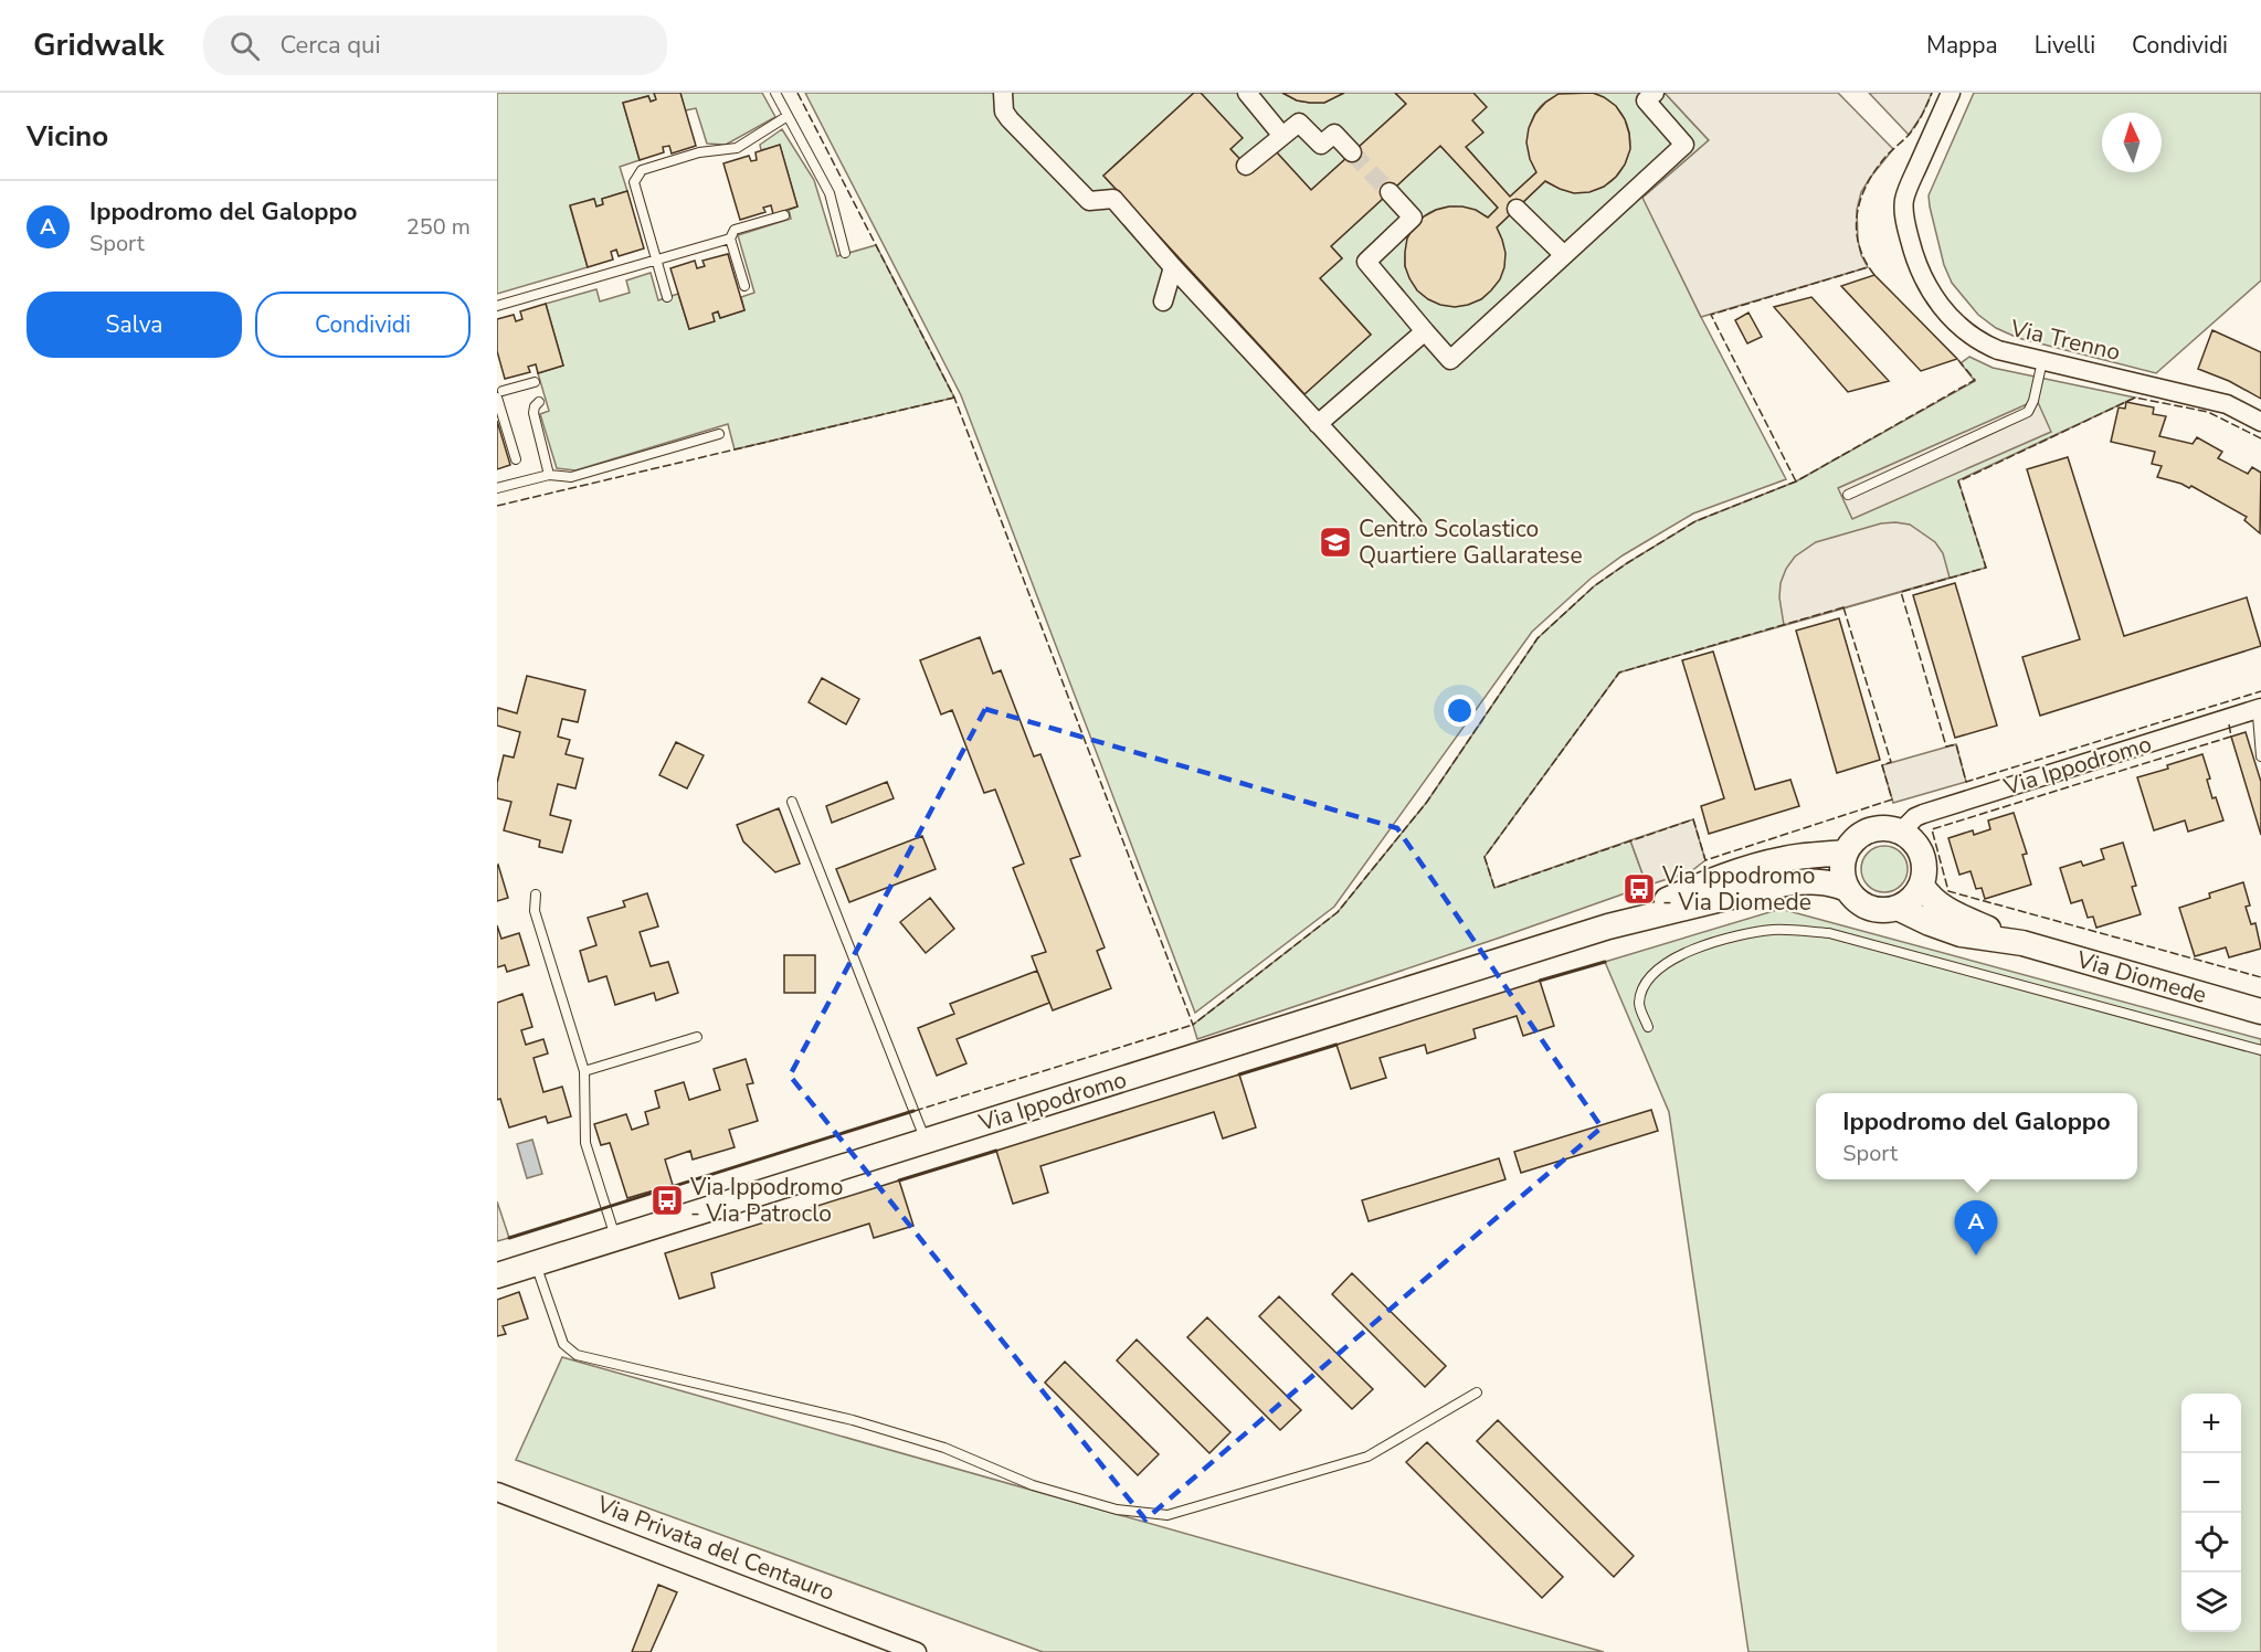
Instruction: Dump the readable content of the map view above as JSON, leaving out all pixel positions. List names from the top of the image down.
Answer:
{
  "streets": {
    "street": [
      "Via Trenno",
      "Via Ippodromo",
      "Via Diomede",
      "Via Privata del Centauro"
    ]
  },
  "crossings": [
    ["Via Ippodromo", "Via Diomede"]
  ],
  "places": {
    "school or university": ["Centro Scolastico Quartiere Gallaratese"],
    "bus stop": ["Via Ippodromo - Via Diomede", "Via Ippodromo - Via Patroclo"]
  },
  "north": "top",
  "page": {
    "header": "Gridwalk",
    "search": "Cerca qui",
    "nav": ["Mappa", "Livelli", "Condividi"],
    "heading": "Vicino",
    "list": [
      {
        "mark": "A",
        "name": "Ippodromo del Galoppo",
        "note": "Sport",
        "value": "250 m"
      }
    ],
    "buttons": ["Salva", "Condividi"],
    "popup": ["Ippodromo del Galoppo", "Sport"],
    "pins": "A",
    "map_buttons": ["+", "−"]
  }
}
